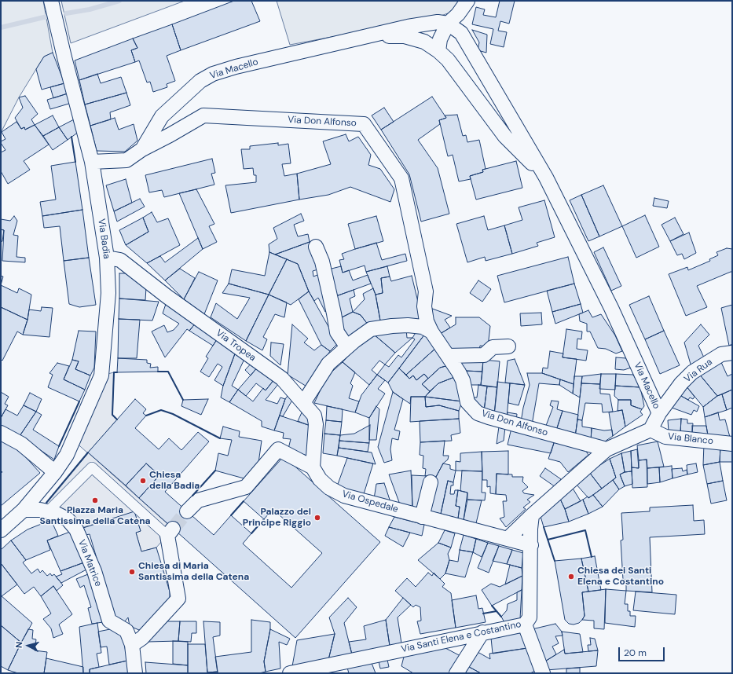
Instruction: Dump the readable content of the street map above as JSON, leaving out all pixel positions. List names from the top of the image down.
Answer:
{
  "streets": {
    "street": [
      "Via Macello",
      "Via Don Alfonso",
      "Via Badia",
      "Via Tropea",
      "Via Rua",
      "Via Blanco",
      "Via Ospedale",
      "Via Matrice",
      "Via Santi Elena e Costantino"
    ]
  },
  "crossings": [
    ["Via Macello", "Via Don Alfonso"],
    ["Via Macello", "Via Badia"],
    ["Via Macello", "Via Rua"],
    ["Via Macello", "Via Blanco"],
    ["Via Badia", "Via Tropea"],
    ["Via Tropea", "Via Ospedale"],
    ["Via Ospedale", "Via Santi Elena e Costantino"]
  ],
  "places": [
    "Chiesa della Badia",
    "Piazza Maria Santissima della Catena",
    "Palazzo del Principe Riggio",
    "Chiesa di Maria Santissima della Catena",
    "Chiesa dei Santi Elena e Costantino"
  ],
  "scale_bar": "20 m",
  "north": "left"
}
